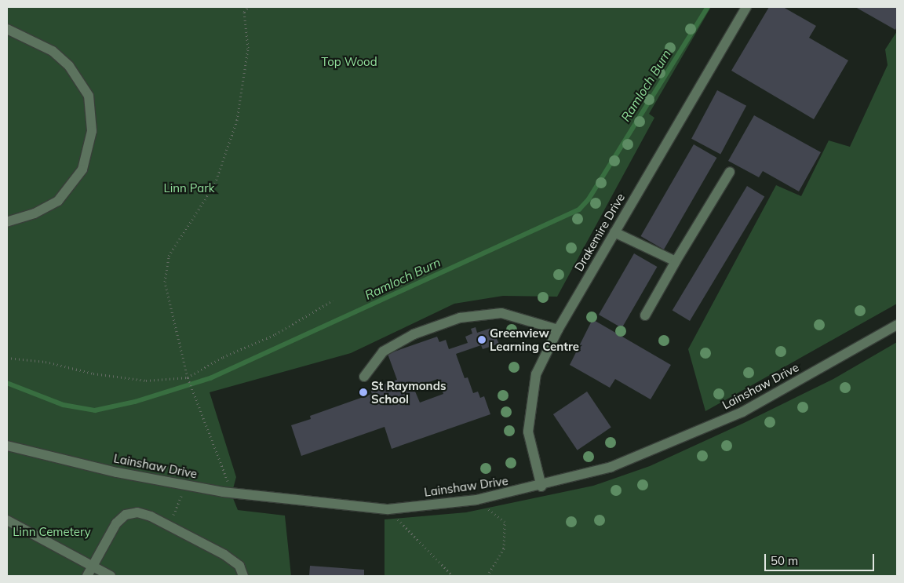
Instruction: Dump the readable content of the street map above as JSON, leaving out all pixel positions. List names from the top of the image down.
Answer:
{
  "streets": {
    "street": ["Drakemire Drive", "Lainshaw Drive"]
  },
  "crossings": [
    ["Drakemire Drive", "Lainshaw Drive"]
  ],
  "water": ["Ramloch Burn"],
  "parks": ["Top Wood", "Linn Park", "Linn Cemetery"],
  "places": ["Greenview Learning Centre", "St Raymonds School"],
  "scale_bar": "50 m"
}
